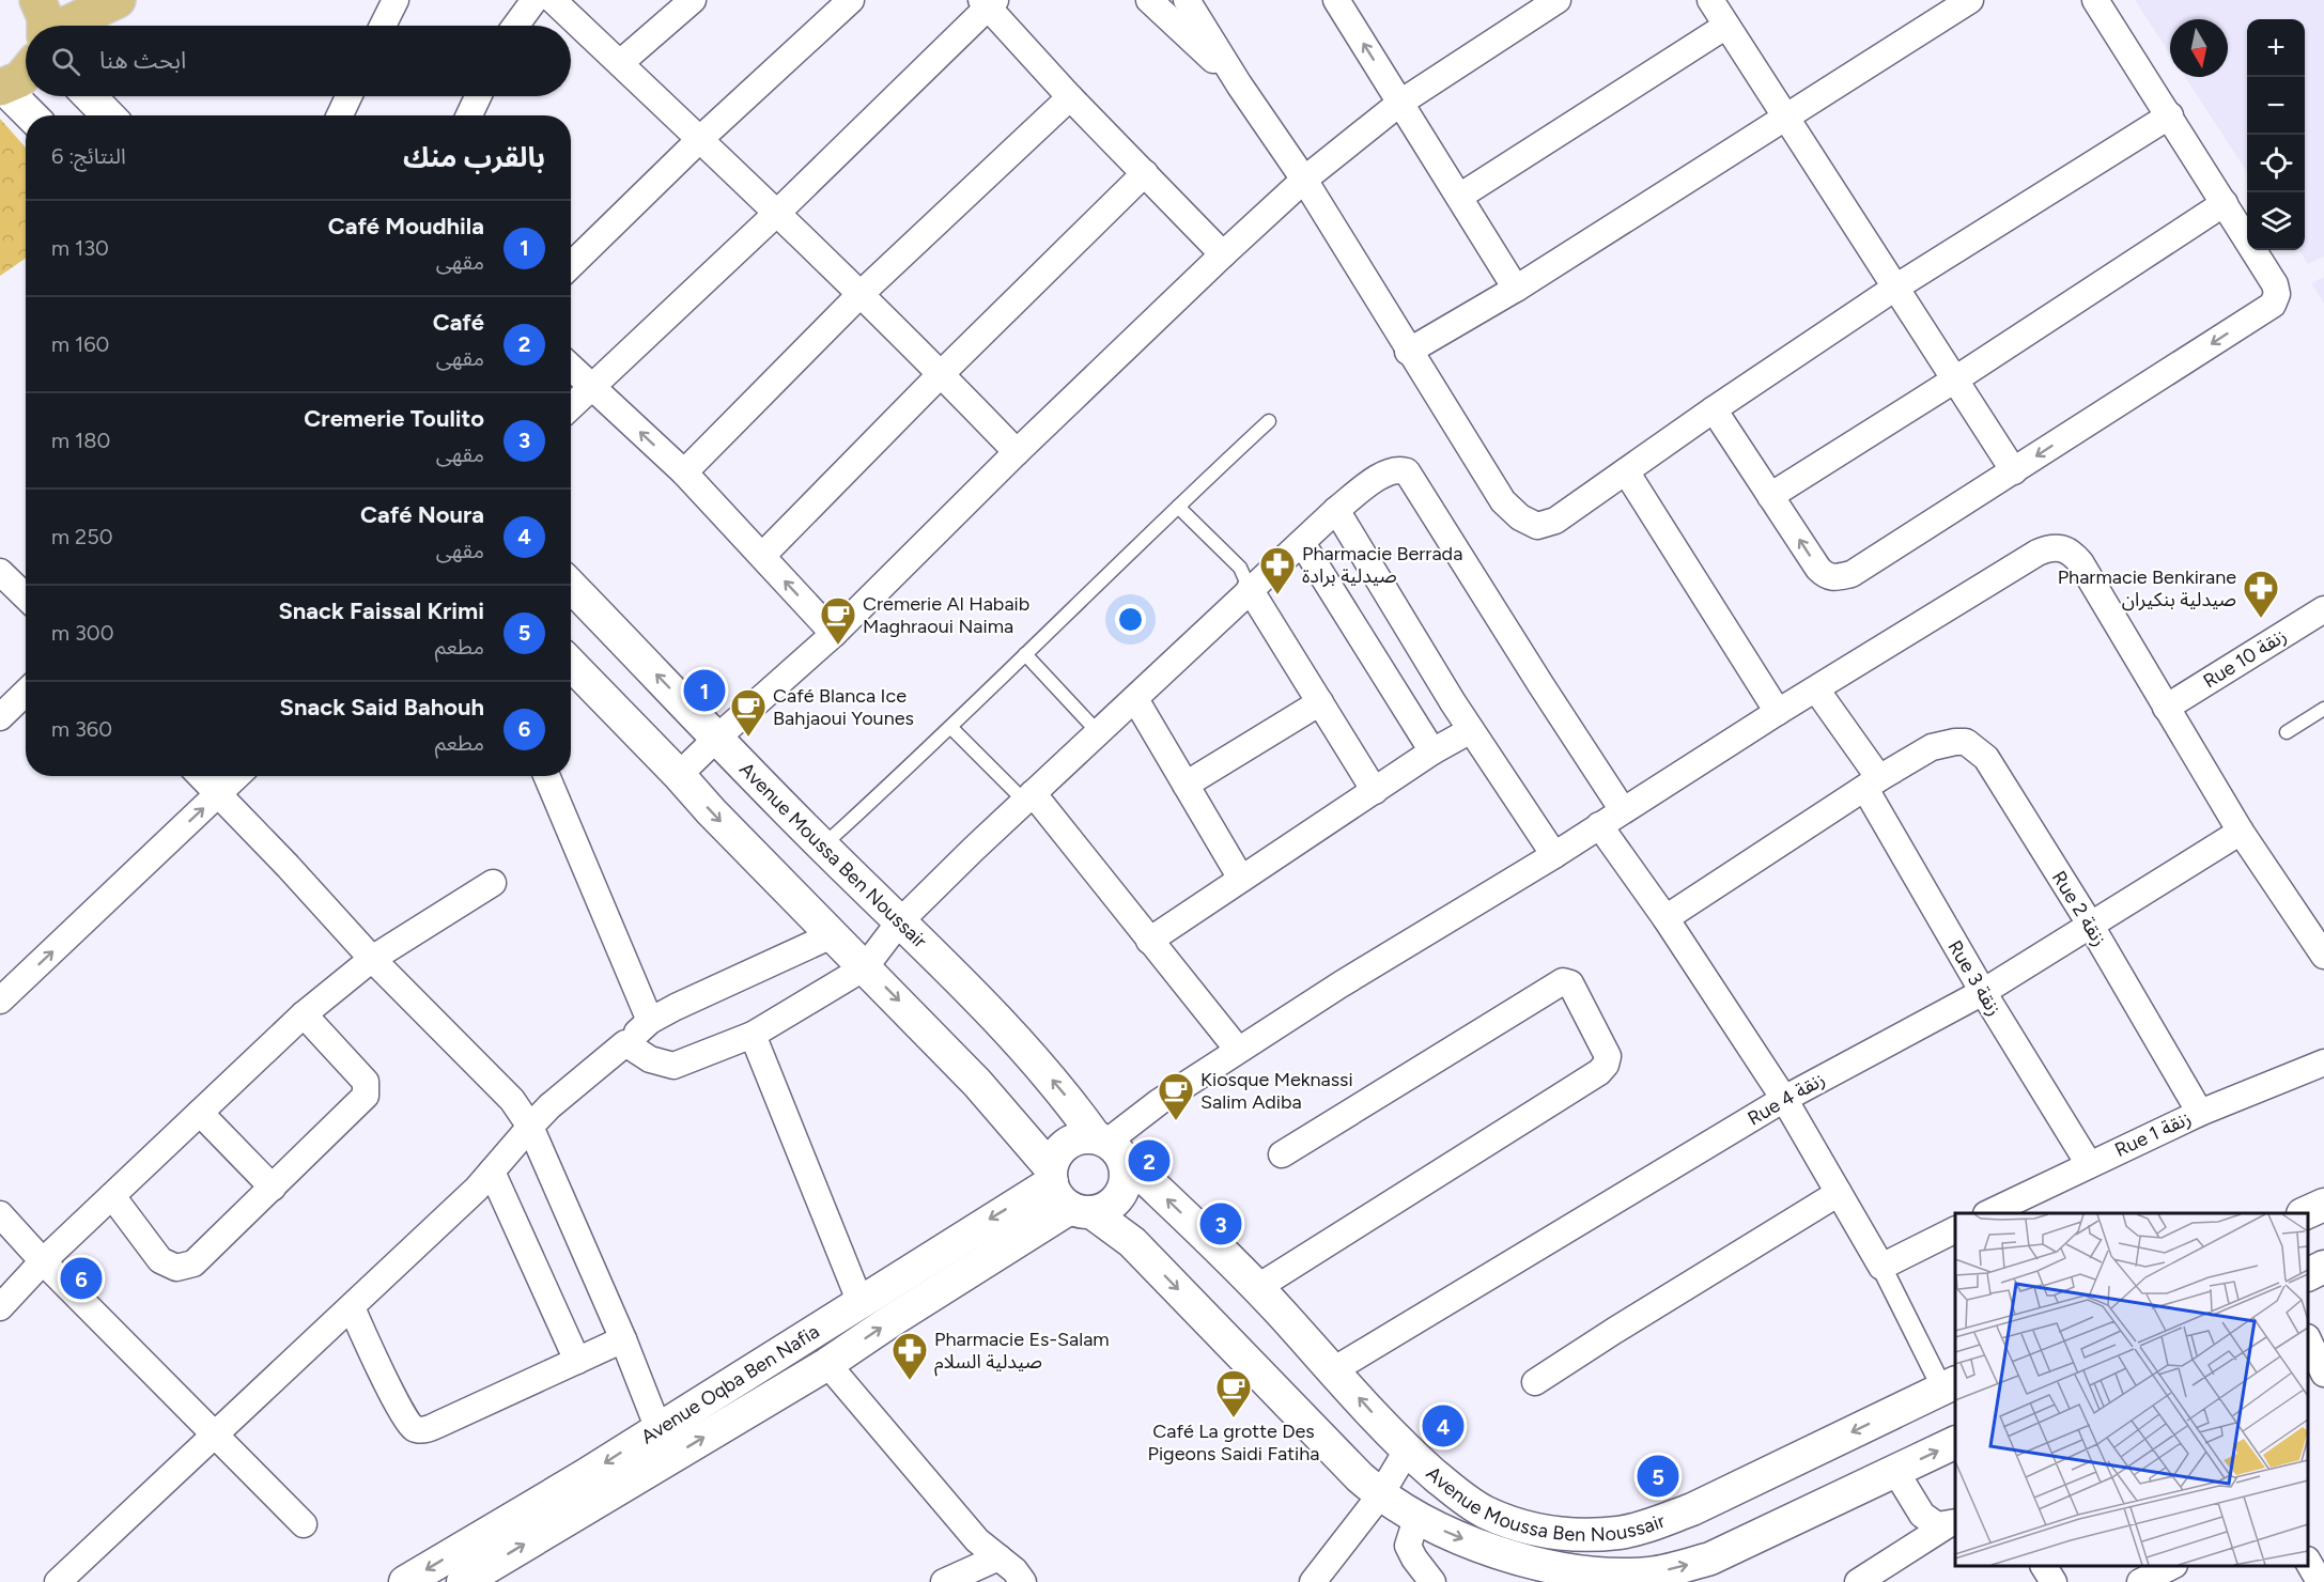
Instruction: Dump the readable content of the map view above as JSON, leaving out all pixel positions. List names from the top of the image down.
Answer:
{
  "streets": {
    "street": [
      "Rue 10 زنقة",
      "Avenue Moussa Ben Noussair",
      "Rue 2 زنقة",
      "Rue 3 زنقة",
      "Rue 4 زنقة",
      "Rue 1 زنقة",
      "Avenue Oqba Ben Nafia"
    ]
  },
  "crossings": [
    ["Avenue Moussa Ben Noussair", "Rue 4 زنقة"],
    ["Avenue Moussa Ben Noussair", "Avenue Oqba Ben Nafia"],
    ["Rue 2 زنقة", "Rue 3 زنقة"],
    ["Rue 2 زنقة", "Rue 4 زنقة"],
    ["Rue 2 زنقة", "Rue 1 زنقة"],
    ["Rue 3 زنقة", "Rue 4 زنقة"],
    ["Rue 3 زنقة", "Rue 1 زنقة"]
  ],
  "places": {
    "pharmacy": ["Pharmacie Berrada صيدلية برادة", "Pharmacie Benkirane صيدلية بنكيران", "Pharmacie Es-Salam صيدلية السلام"],
    "cafe": [
      "Cremerie Al Habaib Maghraoui Naima",
      "Café Blanca Ice Bahjaoui Younes",
      "Kiosque Meknassi Salim Adiba",
      "Café La grotte Des Pigeons Saidi Fatiha"
    ]
  },
  "north": "bottom",
  "page": {
    "map_buttons": ["+", "−"],
    "search": "ابحث هنا",
    "heading": ["بالقرب منك", "النتائج: 6"],
    "list": [
      {
        "mark": "1",
        "name": "Café Moudhila",
        "note": "مقهى",
        "value": "130 m"
      },
      {
        "mark": "2",
        "name": "Café",
        "note": "مقهى",
        "value": "160 m"
      },
      {
        "mark": "3",
        "name": "Cremerie Toulito",
        "note": "مقهى",
        "value": "180 m"
      },
      {
        "mark": "4",
        "name": "Café Noura",
        "note": "مقهى",
        "value": "250 m"
      },
      {
        "mark": "5",
        "name": "Snack Faissal Krimi",
        "note": "مطعم",
        "value": "300 m"
      },
      {
        "mark": "6",
        "name": "Snack Said Bahouh",
        "note": "مطعم",
        "value": "360 m"
      }
    ],
    "pins": [
      "1",
      "2",
      "3",
      "6",
      "4",
      "5"
    ]
  }
}
